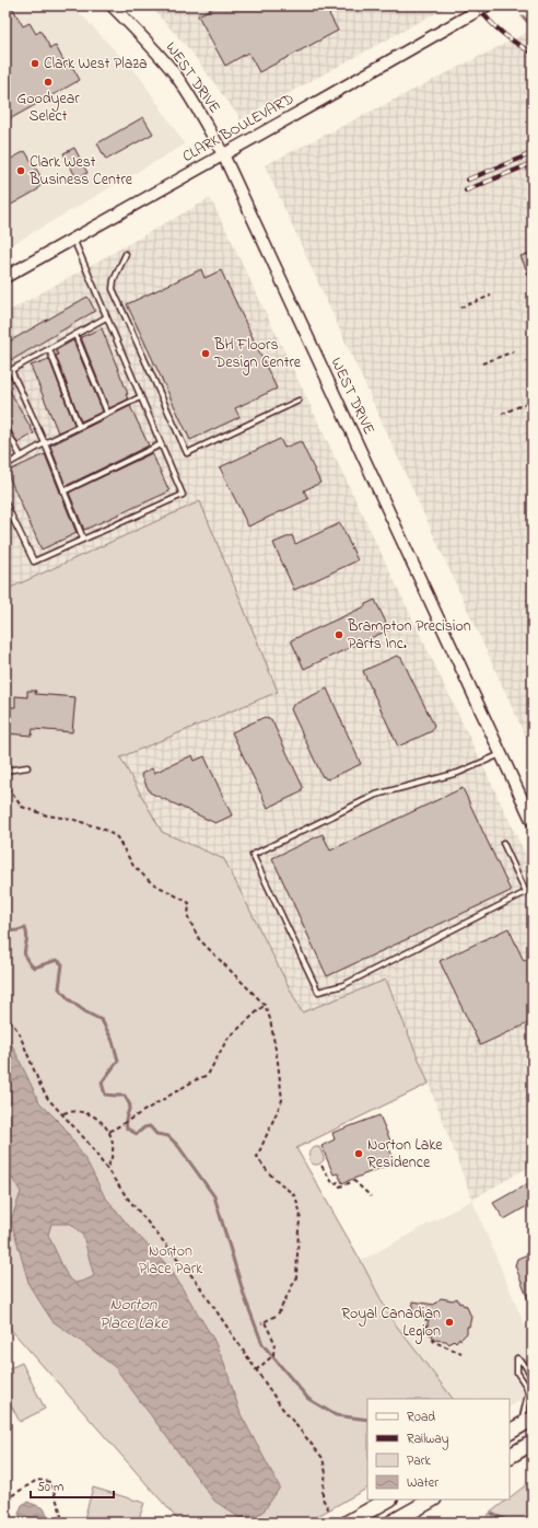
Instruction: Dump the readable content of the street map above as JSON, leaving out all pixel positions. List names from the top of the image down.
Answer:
{
  "streets": {
    "street": ["WEST DRIVE", "CLARK BOULEVARD"]
  },
  "crossings": [
    ["WEST DRIVE", "CLARK BOULEVARD"]
  ],
  "water": ["Norton Place Lake"],
  "parks": ["Norton Place Park"],
  "places": [
    "Clark West Plaza",
    "Goodyear Select",
    "Clark West Business Centre",
    "BH Floors Design Centre",
    "Brampton Precision Parts Inc.",
    "Norton Lake Residence",
    "Royal Canadian Legion"
  ],
  "legend": [
    "Road",
    "Railway",
    "Park",
    "Water"
  ],
  "scale_bar": "50 m"
}
